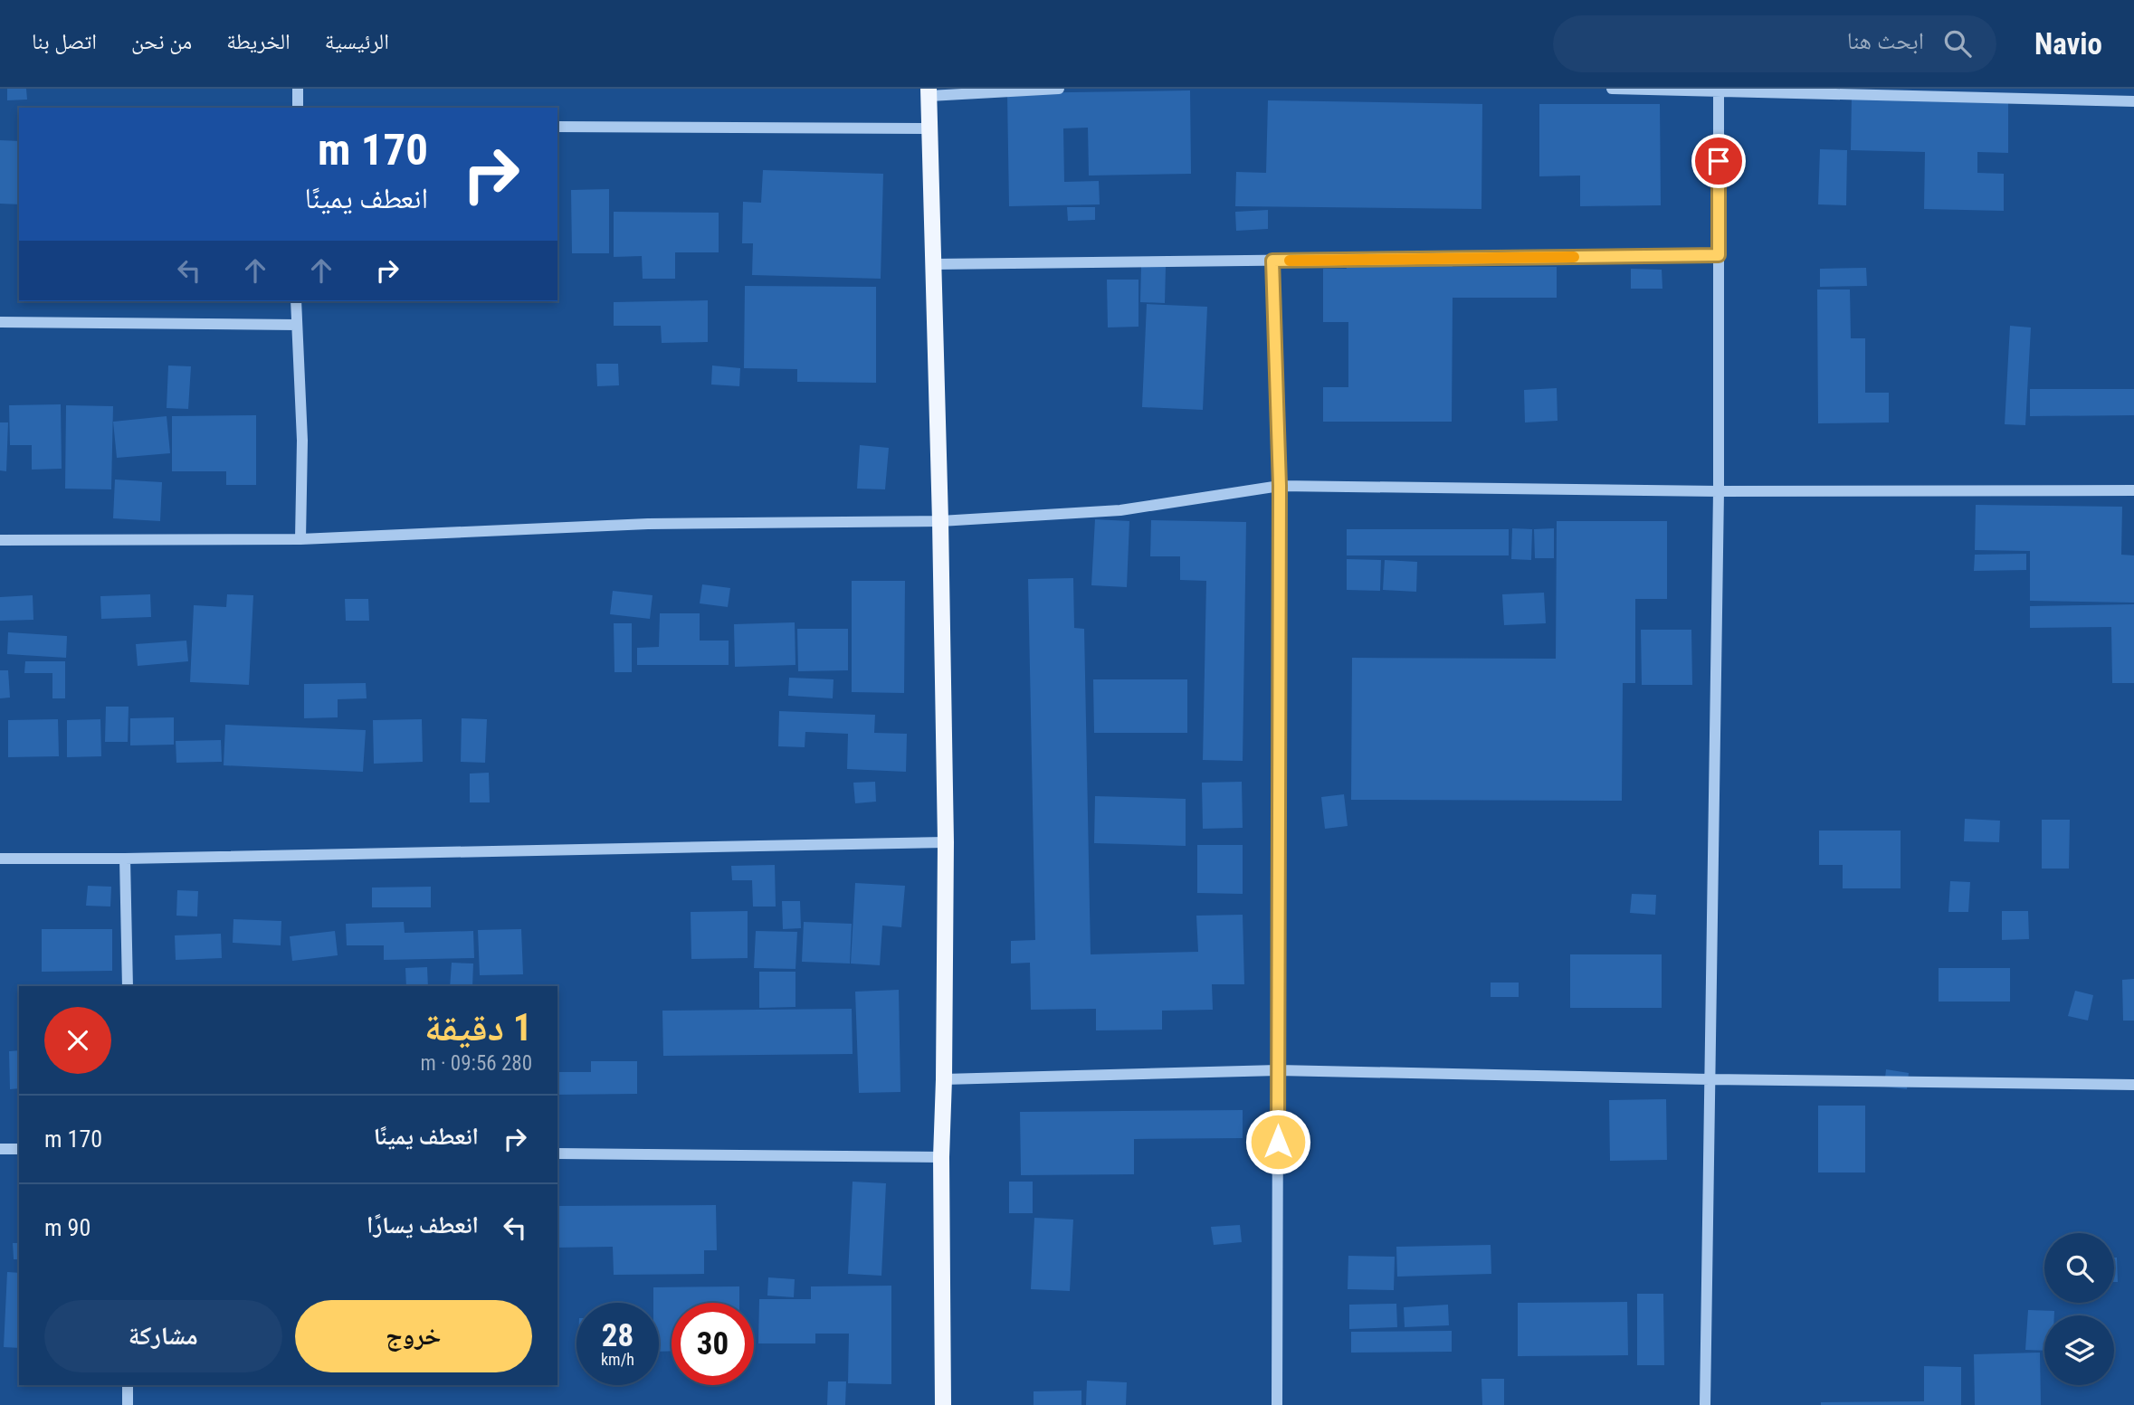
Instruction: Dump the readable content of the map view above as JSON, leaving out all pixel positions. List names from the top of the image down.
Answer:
{
  "page": {
    "header": "Navio",
    "search": "ابحث هنا",
    "nav": [
      "الرئيسية",
      "الخريطة",
      "من نحن",
      "اتصل بنا"
    ],
    "turn": ["170 m", "انعطف يمينًا"],
    "heading": ["1 دقيقة", "280 m · 09:56"],
    "list": [
      {
        "name": "انعطف يمينًا",
        "value": "170 m"
      },
      {
        "name": "انعطف يسارًا",
        "value": "90 m"
      }
    ],
    "buttons": ["خروج", "مشاركة"],
    "speed": "28 km/h",
    "limit": "30"
  }
}
